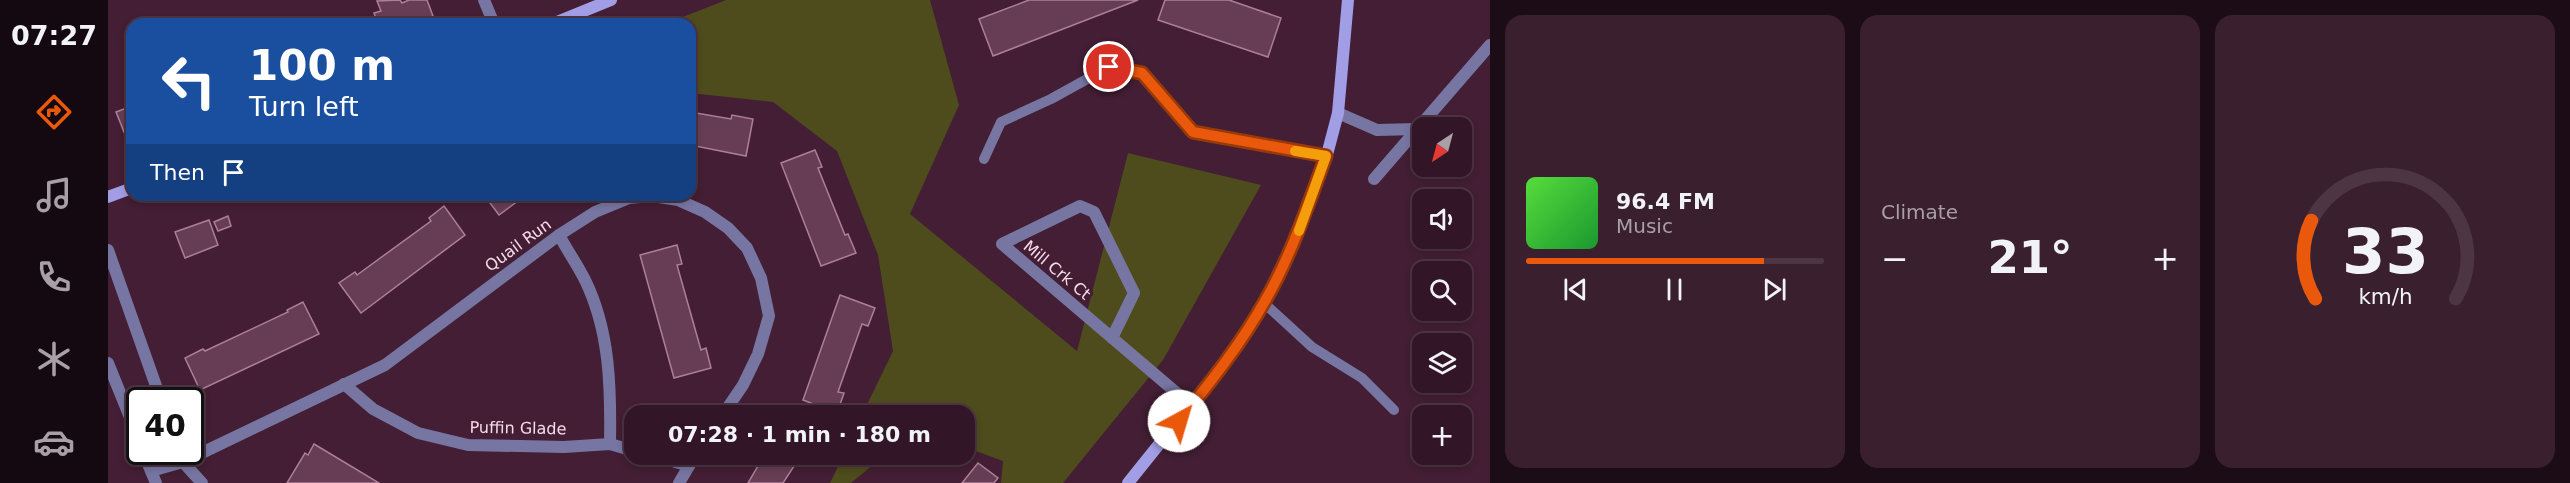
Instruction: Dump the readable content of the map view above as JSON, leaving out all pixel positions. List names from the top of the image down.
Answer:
{
  "streets": {
    "street": ["Quail Run", "Mill Crk Ct", "Puffin Glade"]
  },
  "crossings": [
    ["Quail Run", "Puffin Glade"]
  ],
  "north": "bottom left",
  "page": {
    "tabs": "07:27",
    "tile": "Climate",
    "turn": ["100 m", "Turn left"],
    "map_buttons": "+",
    "then": "Then",
    "song": ["96.4 FM", "Music"],
    "heat": ["−", "21°", "+"],
    "limit": "40",
    "trip": "07:28 · 1 min · 180 m",
    "gauge": ["33", "km/h"]
  }
}
